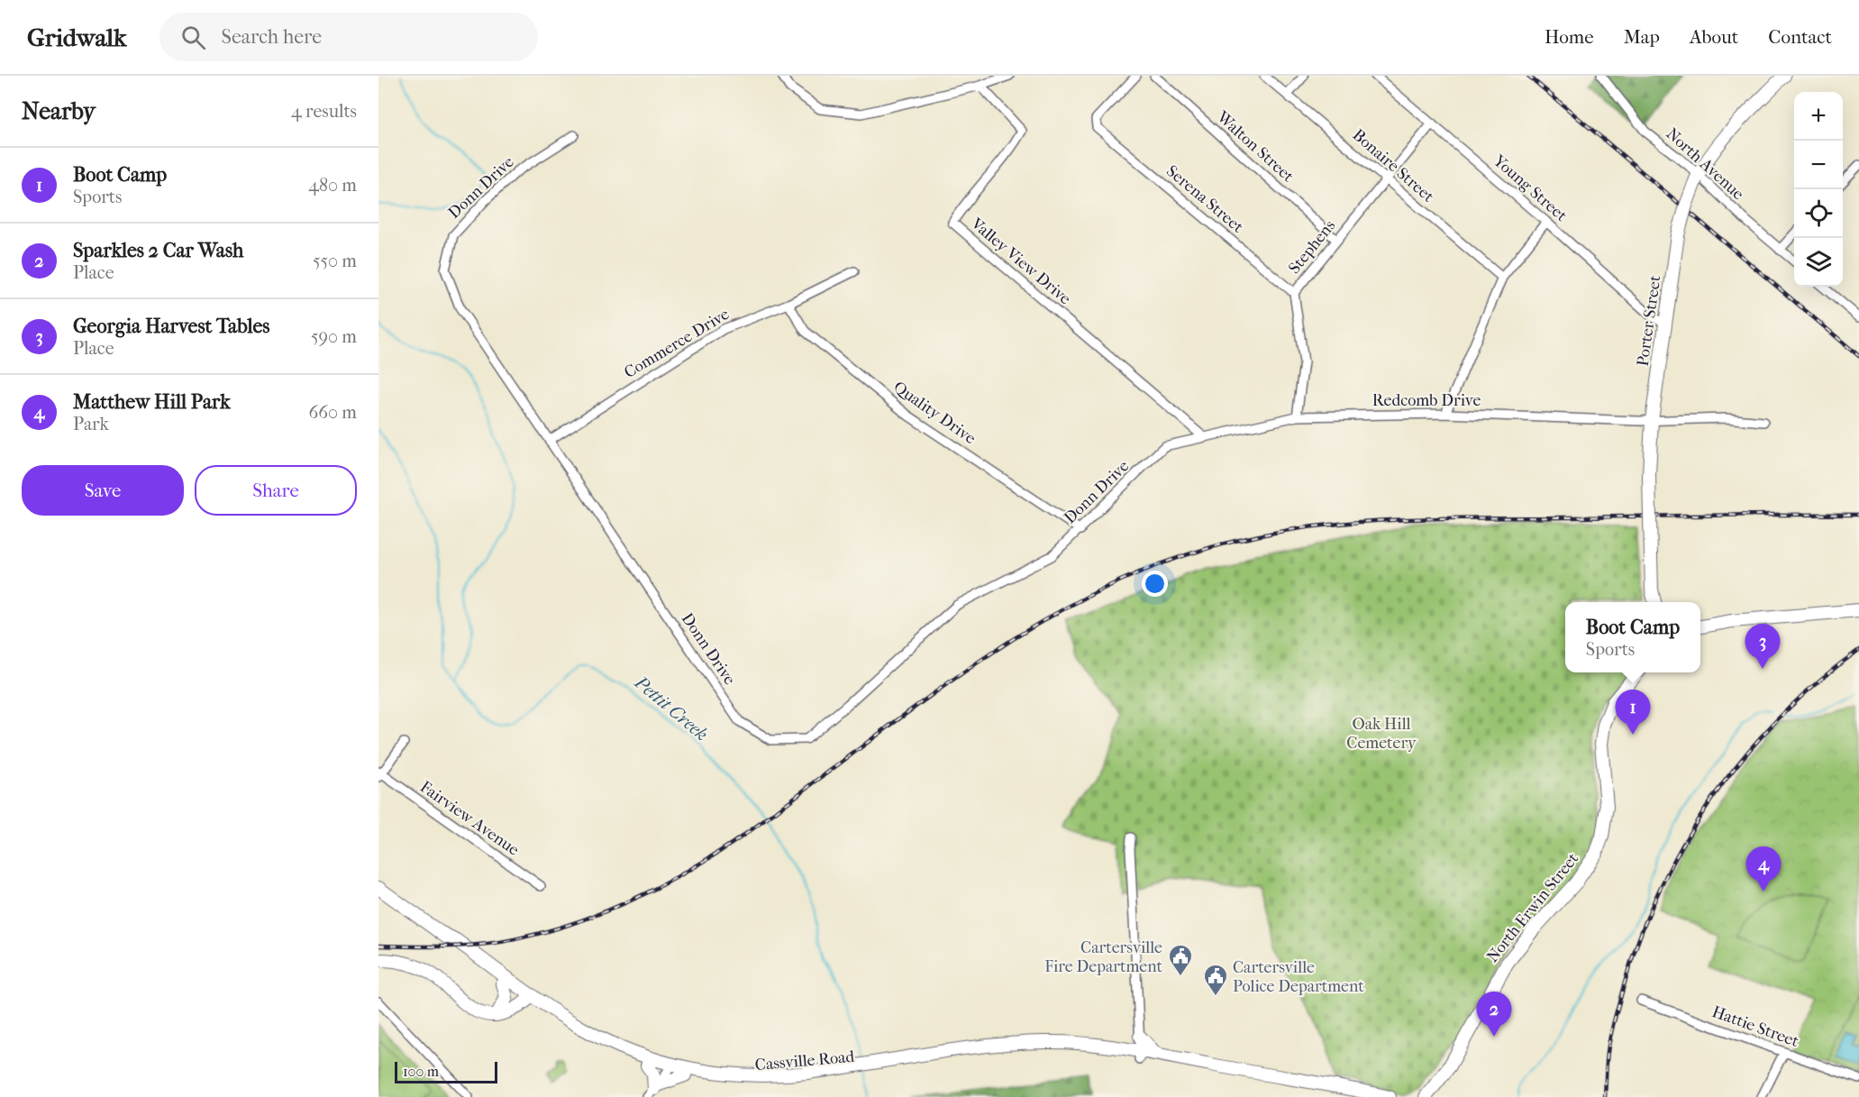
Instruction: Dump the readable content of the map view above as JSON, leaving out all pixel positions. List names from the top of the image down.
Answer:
{
  "streets": {
    "main road": ["Porter Street", "North Erwin Street", "Cassville Road"],
    "street": [
      "Walton Street",
      "North Avenue",
      "Bonaire Street",
      "Donn Drive",
      "Young Street",
      "Serena Street",
      "Stephens",
      "Valley View Drive",
      "Commerce Drive",
      "Redcomb Drive",
      "Quality Drive",
      "Fairview Avenue",
      "Hattie Street"
    ]
  },
  "crossings": [
    ["Walton Street", "Stephens"],
    ["North Avenue", "Porter Street"],
    ["Bonaire Street", "Stephens"],
    ["Donn Drive", "Valley View Drive"],
    ["Donn Drive", "Commerce Drive"],
    ["Donn Drive", "Redcomb Drive"],
    ["Donn Drive", "Quality Drive"],
    ["Young Street", "Stephens"],
    ["Young Street", "Porter Street"],
    ["Serena Street", "Stephens"],
    ["Stephens", "Redcomb Drive"],
    ["Valley View Drive", "Redcomb Drive"],
    ["Porter Street", "Redcomb Drive"],
    ["Commerce Drive", "Quality Drive"]
  ],
  "water": ["Pettit Creek"],
  "parks": ["Oak Hill Cemetery"],
  "places": {
    "public building": ["Cartersville Fire Department", "Cartersville Police Department"]
  },
  "scale_bar": "100 m",
  "page": {
    "header": "Gridwalk",
    "search": "Search here",
    "nav": [
      "Home",
      "Map",
      "About",
      "Contact"
    ],
    "heading": ["Nearby", "4 results"],
    "map_buttons": ["+", "−"],
    "list": [
      {
        "mark": "1",
        "name": "Boot Camp",
        "note": "Sports",
        "value": "480 m"
      },
      {
        "mark": "2",
        "name": "Sparkles 2 Car Wash",
        "note": "Place",
        "value": "550 m"
      },
      {
        "mark": "3",
        "name": "Georgia Harvest Tables",
        "note": "Place",
        "value": "590 m"
      },
      {
        "mark": "4",
        "name": "Matthew Hill Park",
        "note": "Park",
        "value": "660 m"
      }
    ],
    "buttons": ["Save", "Share"],
    "popup": ["Boot Camp", "Sports"],
    "pins": [
      "3",
      "1",
      "4",
      "2"
    ],
    "scale": "100 m"
  }
}
